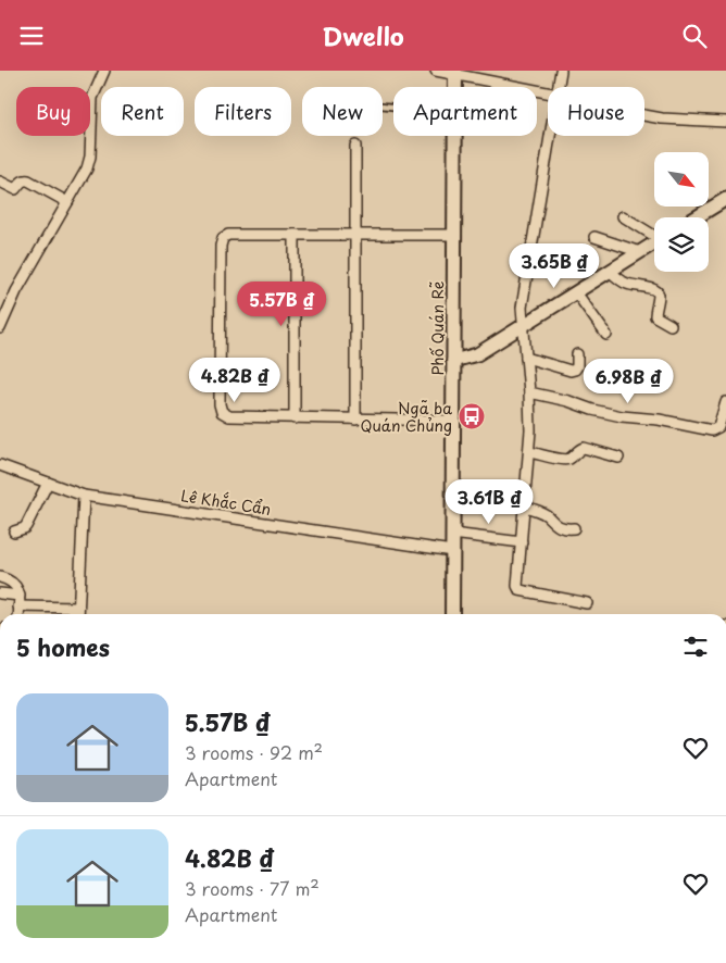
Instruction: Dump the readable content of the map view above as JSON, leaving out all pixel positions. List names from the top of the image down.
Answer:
{
  "streets": {
    "main road": ["Phố Quán Rẽ"],
    "street": ["Lê Khắc Cẩn"]
  },
  "crossings": [
    ["Phố Quán Rẽ", "Lê Khắc Cẩn"]
  ],
  "places": {
    "bus stop": ["Ngã ba Quán Chủng"]
  },
  "north": "bottom right",
  "page": {
    "header": "Dwello",
    "chip": [
      "Buy",
      "Rent",
      "Filters",
      "New",
      "Apartment",
      "House"
    ],
    "price": [
      "3.65B ₫",
      "5.57B ₫",
      "4.82B ₫",
      "6.98B ₫",
      "3.61B ₫"
    ],
    "heading": "5 homes",
    "list": [
      {
        "name": "5.57B ₫",
        "note": "3 rooms · 92 m² · Apartment"
      },
      {
        "name": "4.82B ₫",
        "note": "3 rooms · 77 m² · Apartment"
      }
    ]
  }
}
